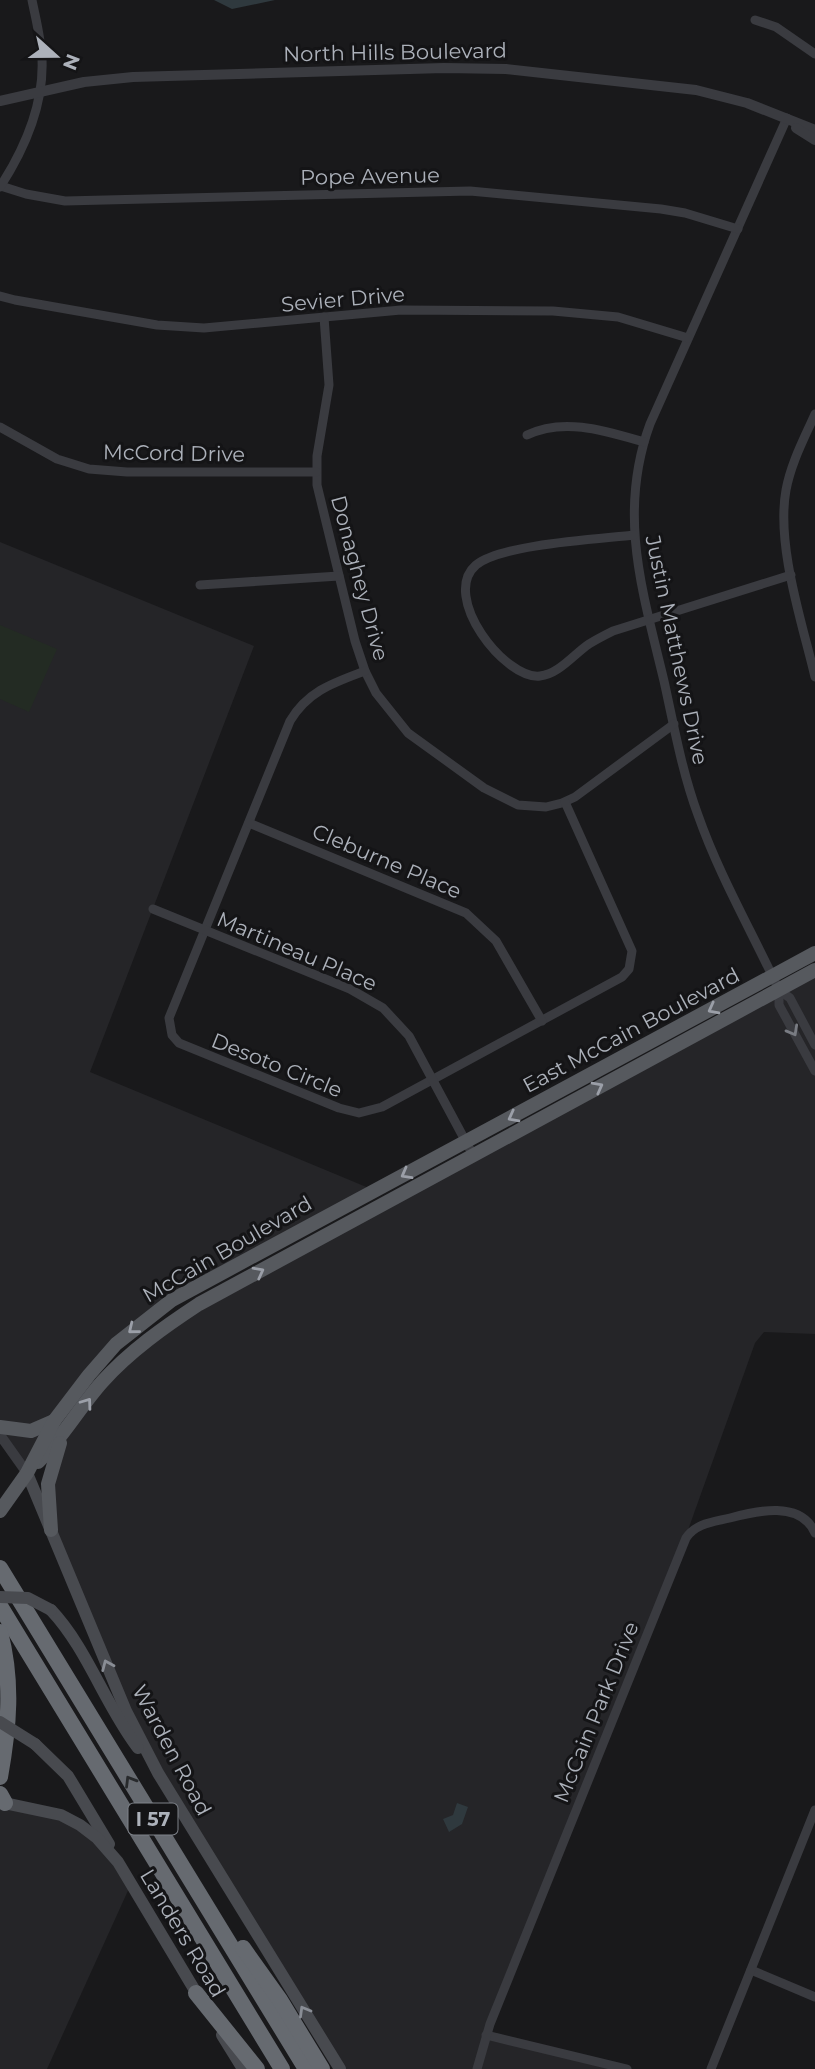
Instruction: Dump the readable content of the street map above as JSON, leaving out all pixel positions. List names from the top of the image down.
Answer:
{
  "streets": {
    "highway": ["I 57"],
    "main road": [
      "East McCain Boulevard",
      "McCain Boulevard",
      "Warden Road",
      "Landers Road"
    ],
    "street": [
      "North Hills Boulevard",
      "Pope Avenue",
      "Sevier Drive",
      "McCord Drive",
      "Donaghey Drive",
      "Justin Matthews Drive",
      "Cleburne Place",
      "Martineau Place",
      "Desoto Circle",
      "McCain Park Drive"
    ]
  },
  "crossings": [
    ["North Hills Boulevard", "Justin Matthews Drive"],
    ["Pope Avenue", "Justin Matthews Drive"],
    ["Sevier Drive", "Donaghey Drive"],
    ["Sevier Drive", "Justin Matthews Drive"],
    ["McCord Drive", "Donaghey Drive"],
    ["Donaghey Drive", "Justin Matthews Drive"],
    ["Donaghey Drive", "Desoto Circle"],
    ["Justin Matthews Drive", "East McCain Boulevard"],
    ["Cleburne Place", "Desoto Circle"],
    ["Martineau Place", "East McCain Boulevard"],
    ["Martineau Place", "Desoto Circle"],
    ["Martineau Place", "McCain Boulevard"],
    ["East McCain Boulevard", "McCain Boulevard"],
    ["McCain Boulevard", "Warden Road"]
  ],
  "one_way": ["Warden Road"],
  "north": "right"
}
